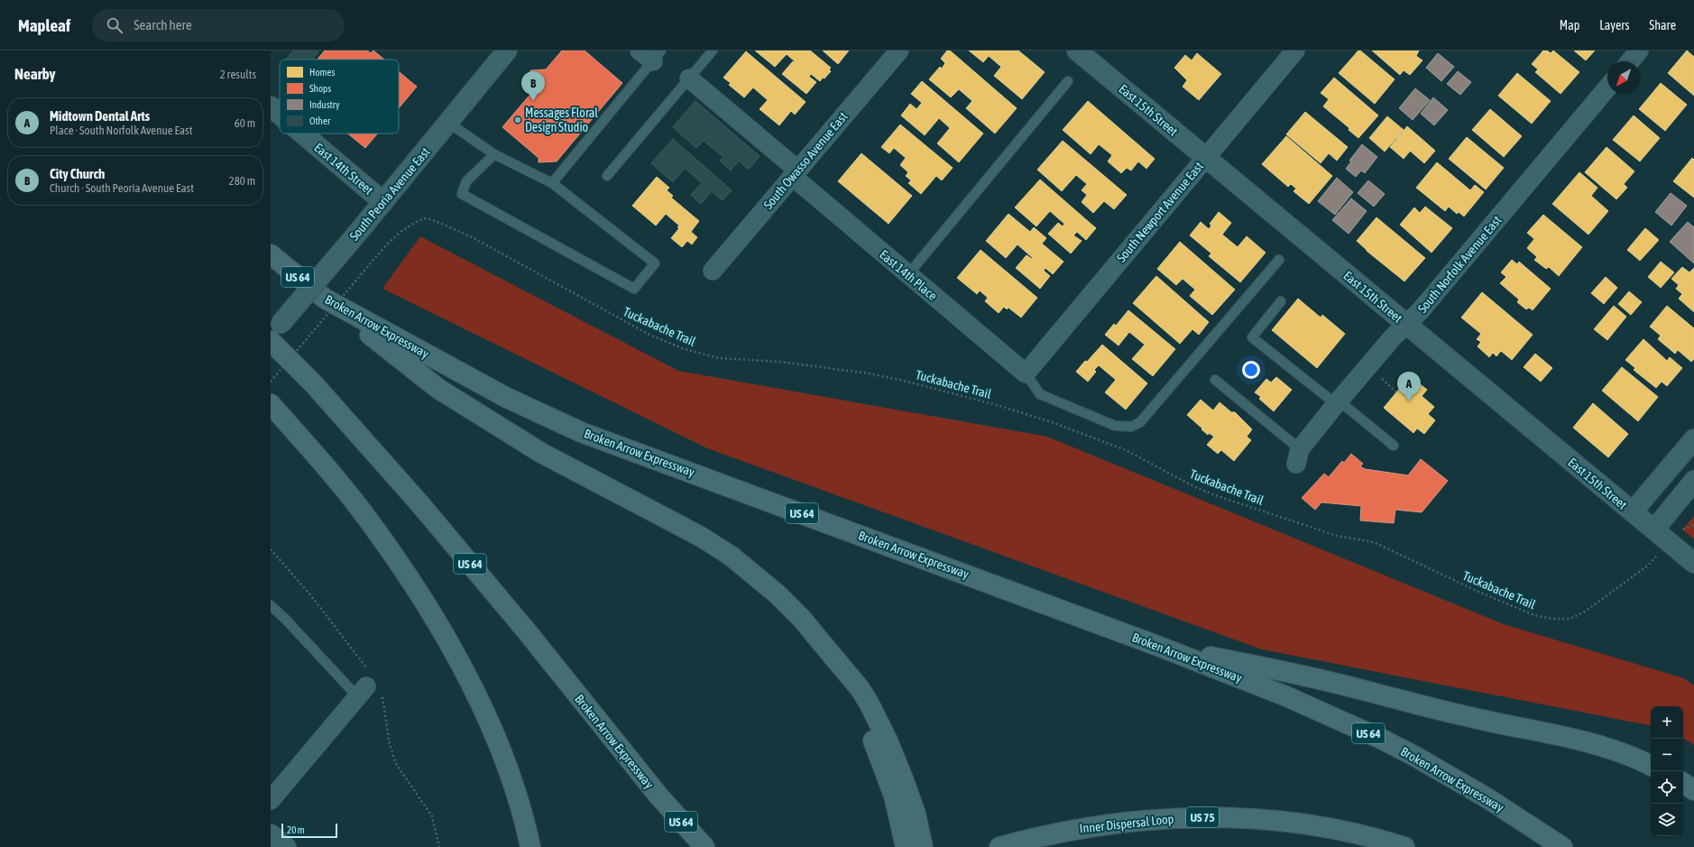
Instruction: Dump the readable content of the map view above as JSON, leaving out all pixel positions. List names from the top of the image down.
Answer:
{
  "streets": {
    "highway": [
      "US 64",
      "Broken Arrow Expressway",
      "US 75",
      "Inner Dispersal Loop"
    ],
    "main road": ["East 15th Street", "East 14th Street", "South Peoria Avenue East"],
    "street": [
      "South Owasso Avenue East",
      "South Newport Avenue East",
      "South Norfolk Avenue East",
      "East 14th Place"
    ],
    "path": ["Tuckabache Trail"]
  },
  "crossings": [
    ["East 15th Street", "South Newport Avenue East"],
    ["East 15th Street", "South Norfolk Avenue East"],
    ["East 15th Street", "Tuckabache Trail"],
    ["South Owasso Avenue East", "East 14th Place"],
    ["East 14th Street", "South Peoria Avenue East"],
    ["South Newport Avenue East", "East 14th Place"]
  ],
  "places": ["Messages Floral Design Studio"],
  "legend": [
    "Homes",
    "Shops",
    "Industry",
    "Other"
  ],
  "scale_bar": "20 m",
  "north": "bottom left",
  "page": {
    "header": "Mapleaf",
    "search": "Search here",
    "nav": ["Map", "Layers", "Share"],
    "heading": ["Nearby", "2 results"],
    "pins": ["B", "A"],
    "list": [
      {
        "mark": "A",
        "name": "Midtown Dental Arts",
        "note": "Place · South Norfolk Avenue East",
        "value": "60 m"
      },
      {
        "mark": "B",
        "name": "City Church",
        "note": "Church · South Peoria Avenue East",
        "value": "280 m"
      }
    ],
    "map_buttons": ["+", "−"],
    "scale": "20 m"
  }
}
